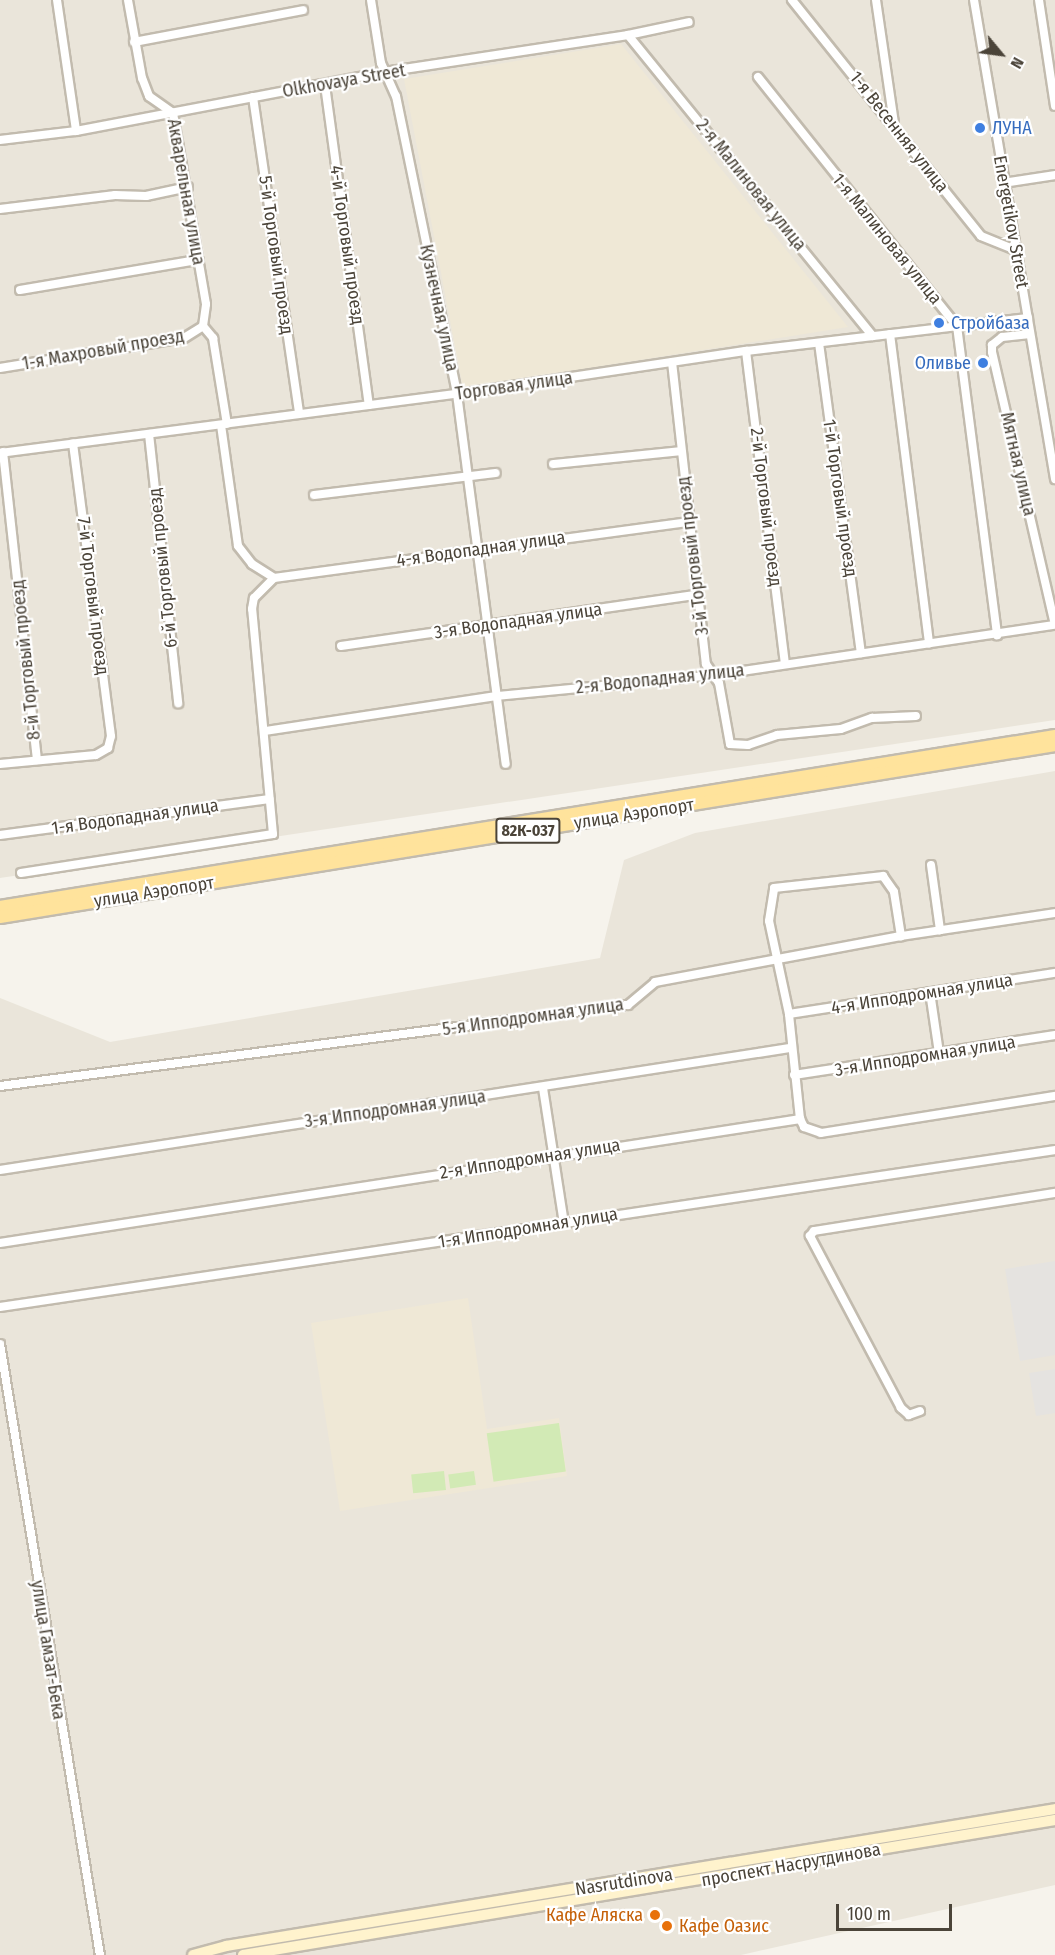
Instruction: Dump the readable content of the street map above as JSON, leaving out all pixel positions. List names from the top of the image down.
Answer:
{
  "streets": {
    "main road": [
      "улица Аэропорт",
      "82К-037",
      "проспект Насрутдинова",
      "Nasrutdinova"
    ],
    "street": [
      "Olkhovaya Street",
      "1-я Весенняя улица",
      "2-я Малиновая улица",
      "Акварельная улица",
      "Energetikov Street",
      "1-я Малиновая улица",
      "4-й Торговый проезд",
      "5-й Торговый проезд",
      "Кузнечная улица",
      "1-я Махровый проезд",
      "Торговая улица",
      "Мятная улица",
      "1-й Торговый проезд",
      "2-й Торговый проезд",
      "4-я Водопадная улица",
      "3-й Торговый проезд",
      "6-й Торговый проезд",
      "7-й Торговый проезд",
      "3-я Водопадная улица",
      "8-й Торговый проезд",
      "2-я Водопадная улица",
      "1-я Водопадная улица",
      "4-я Ипподромная улица",
      "5-я Ипподромная улица",
      "3-я Ипподромная улица",
      "2-я Ипподромная улица",
      "1-я Ипподромная улица",
      "улица Гамзат-Бека"
    ]
  },
  "crossings": [
    ["Olkhovaya Street", "2-я Малиновая улица"],
    ["Olkhovaya Street", "Акварельная улица"],
    ["Olkhovaya Street", "4-й Торговый проезд"],
    ["Olkhovaya Street", "5-й Торговый проезд"],
    ["Olkhovaya Street", "Кузнечная улица"],
    ["1-я Весенняя улица", "Energetikov Street"],
    ["2-я Малиновая улица", "Торговая улица"],
    ["Акварельная улица", "1-я Махровый проезд"],
    ["Energetikov Street", "Торговая улица"],
    ["Energetikov Street", "Мятная улица"],
    ["1-я Малиновая улица", "Торговая улица"],
    ["4-й Торговый проезд", "Торговая улица"],
    ["5-й Торговый проезд", "Торговая улица"],
    ["Кузнечная улица", "Торговая улица"],
    ["Кузнечная улица", "4-я Водопадная улица"],
    ["Кузнечная улица", "3-я Водопадная улица"],
    ["Кузнечная улица", "2-я Водопадная улица"],
    ["Торговая улица", "1-й Торговый проезд"],
    ["Торговая улица", "2-й Торговый проезд"],
    ["Торговая улица", "3-й Торговый проезд"],
    ["Торговая улица", "6-й Торговый проезд"],
    ["Торговая улица", "7-й Торговый проезд"],
    ["Торговая улица", "8-й Торговый проезд"],
    ["Мятная улица", "2-я Водопадная улица"],
    ["1-й Торговый проезд", "2-я Водопадная улица"],
    ["2-й Торговый проезд", "2-я Водопадная улица"],
    ["4-я Водопадная улица", "3-й Торговый проезд"],
    ["3-й Торговый проезд", "3-я Водопадная улица"],
    ["3-й Торговый проезд", "2-я Водопадная улица"],
    ["7-й Торговый проезд", "8-й Торговый проезд"]
  ],
  "places": [
    "ЛУНА",
    "Стройбаза",
    "Оливье",
    "Кафе Аляска",
    "Кафе Оазис"
  ],
  "scale_bar": "100 m",
  "north": "bottom right"
}
